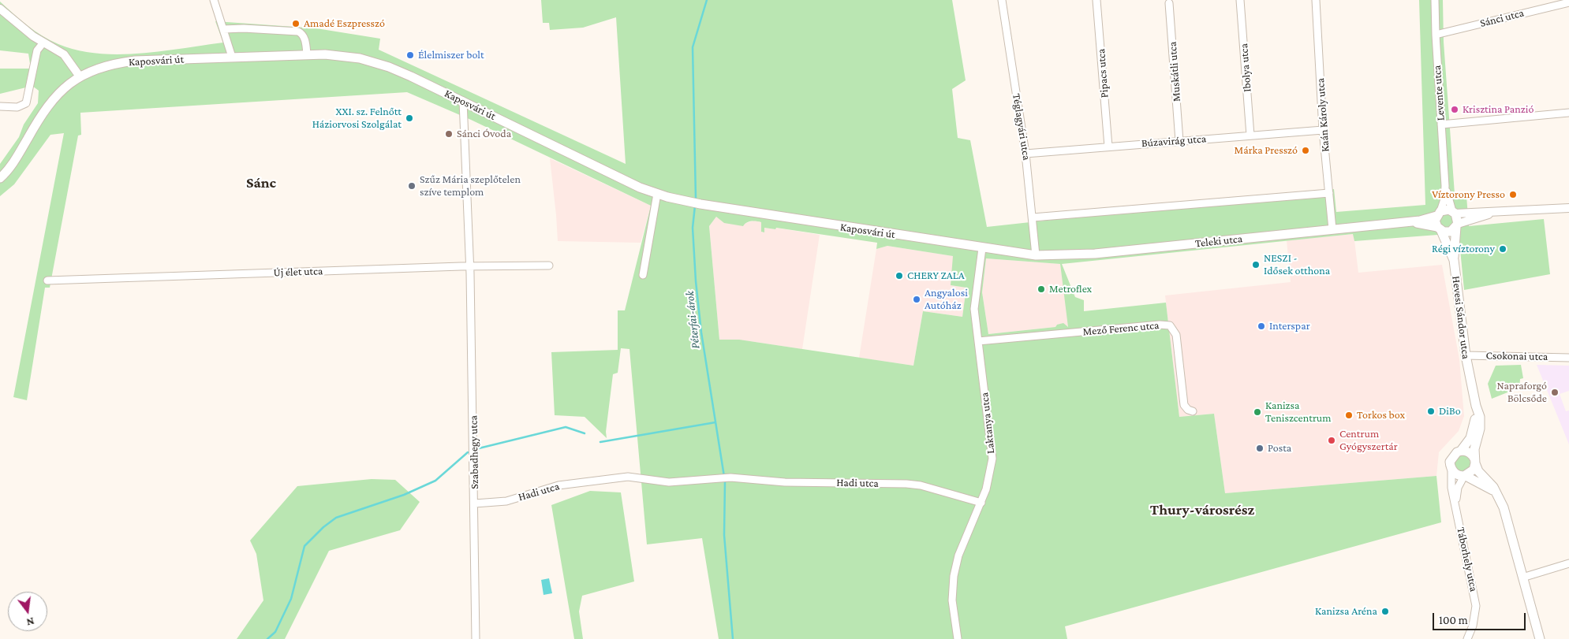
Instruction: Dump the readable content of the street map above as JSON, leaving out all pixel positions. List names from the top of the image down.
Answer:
{
  "streets": {
    "main road": ["Kaposvári út", "Teleki utca", "Hevesi Sándor utca"],
    "street": [
      "Sánci utca",
      "Ibolya utca",
      "Muskátli utca",
      "Pipacs utca",
      "Levente utca",
      "Kaán Károly utca",
      "Téglagyári utca",
      "Búzavirág utca",
      "Új élet utca",
      "Mező Ferenc utca",
      "Csokonai utca",
      "Laktanya utca",
      "Szabadhegy utca",
      "Hadi utca",
      "Táborhely utca"
    ]
  },
  "crossings": [
    ["Sánci utca", "Levente utca"],
    ["Kaposvári út", "Téglagyári utca"],
    ["Kaposvári út", "Teleki utca"],
    ["Kaposvári út", "Laktanya utca"],
    ["Kaposvári út", "Szabadhegy utca"],
    ["Ibolya utca", "Búzavirág utca"],
    ["Muskátli utca", "Búzavirág utca"],
    ["Pipacs utca", "Búzavirág utca"],
    ["Levente utca", "Teleki utca"],
    ["Levente utca", "Hevesi Sándor utca"],
    ["Kaán Károly utca", "Búzavirág utca"],
    ["Kaán Károly utca", "Teleki utca"],
    ["Téglagyári utca", "Búzavirág utca"],
    ["Téglagyári utca", "Teleki utca"],
    ["Teleki utca", "Hevesi Sándor utca"],
    ["Új élet utca", "Szabadhegy utca"],
    ["Hevesi Sándor utca", "Csokonai utca"],
    ["Hevesi Sándor utca", "Táborhely utca"],
    ["Mező Ferenc utca", "Laktanya utca"],
    ["Laktanya utca", "Hadi utca"],
    ["Szabadhegy utca", "Hadi utca"]
  ],
  "districts": ["Sánc", "Thury-városrész"],
  "water": ["Péterfai-árok"],
  "places": [
    "Amadé Eszpresszó",
    "Élelmiszer bolt",
    "Krisztina Panzió",
    "XXI. sz. Felnőtt Háziorvosi Szolgálat",
    "Sánci Óvoda",
    "Márka Presszó",
    "Szűz Mária szeplőtelen szíve templom",
    "Víztorony Presso",
    "Régi víztorony",
    "NESZI - Idősek otthona",
    "CHERY ZALA",
    "Metroflex",
    "Angyalosi Autóház",
    "Interspar",
    "Napraforgó Bölcsőde",
    "DiBo",
    "Kanizsa Teniszcentrum",
    "Torkos box",
    "Centrum Gyógyszertár",
    "Posta",
    "Kanizsa Aréna"
  ],
  "scale_bar": "100 m",
  "north": "bottom"
}
